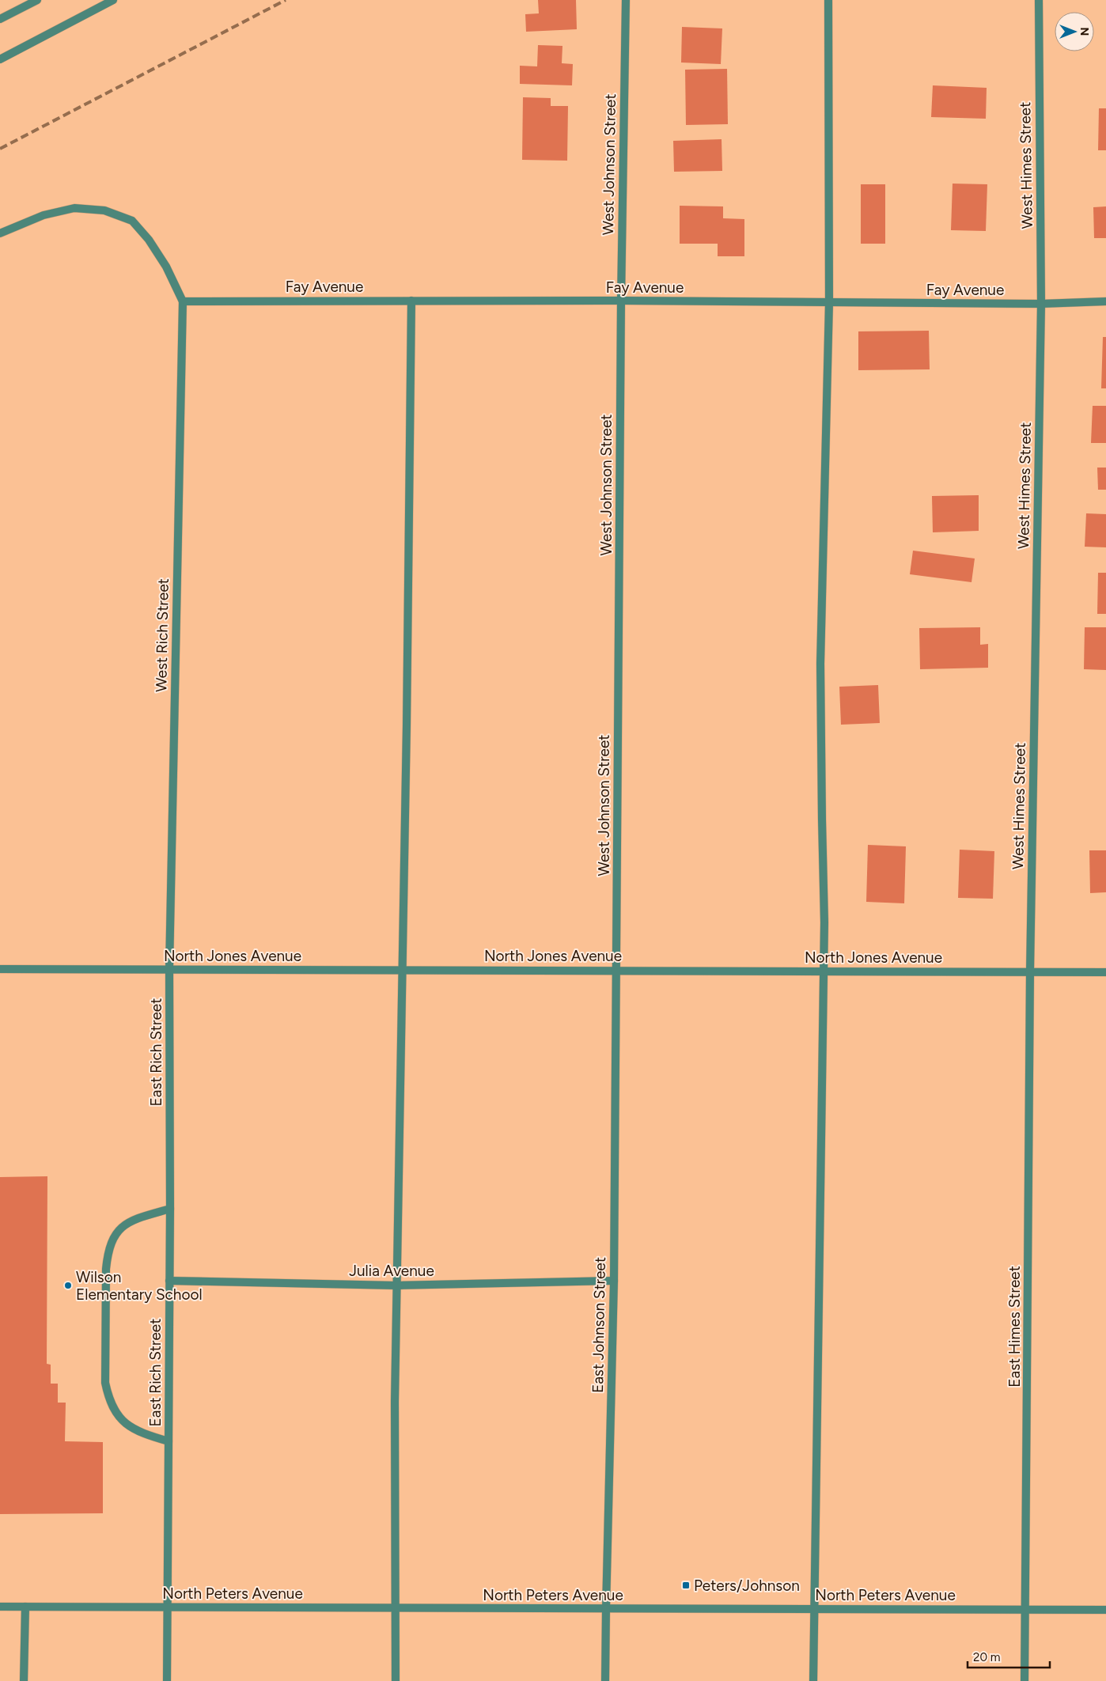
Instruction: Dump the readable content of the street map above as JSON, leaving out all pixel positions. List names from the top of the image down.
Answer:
{
  "streets": {
    "street": [
      "West Johnson Street",
      "West Himes Street",
      "Fay Avenue",
      "West Rich Street",
      "North Jones Avenue",
      "East Rich Street",
      "Julia Avenue",
      "East Johnson Street",
      "East Himes Street",
      "North Peters Avenue"
    ]
  },
  "crossings": [
    ["West Johnson Street", "Fay Avenue"],
    ["West Johnson Street", "North Jones Avenue"],
    ["West Johnson Street", "East Johnson Street"],
    ["West Himes Street", "Fay Avenue"],
    ["West Himes Street", "North Jones Avenue"],
    ["West Himes Street", "East Himes Street"],
    ["Fay Avenue", "West Rich Street"],
    ["West Rich Street", "North Jones Avenue"],
    ["West Rich Street", "East Rich Street"],
    ["North Jones Avenue", "East Rich Street"],
    ["North Jones Avenue", "East Johnson Street"],
    ["North Jones Avenue", "East Himes Street"],
    ["East Rich Street", "Julia Avenue"],
    ["East Rich Street", "North Peters Avenue"],
    ["Julia Avenue", "East Johnson Street"],
    ["East Johnson Street", "North Peters Avenue"],
    ["East Himes Street", "North Peters Avenue"]
  ],
  "places": {
    "other": ["Wilson Elementary School"],
    "transit": ["Peters/Johnson"]
  },
  "scale_bar": "20 m",
  "north": "right"
}
